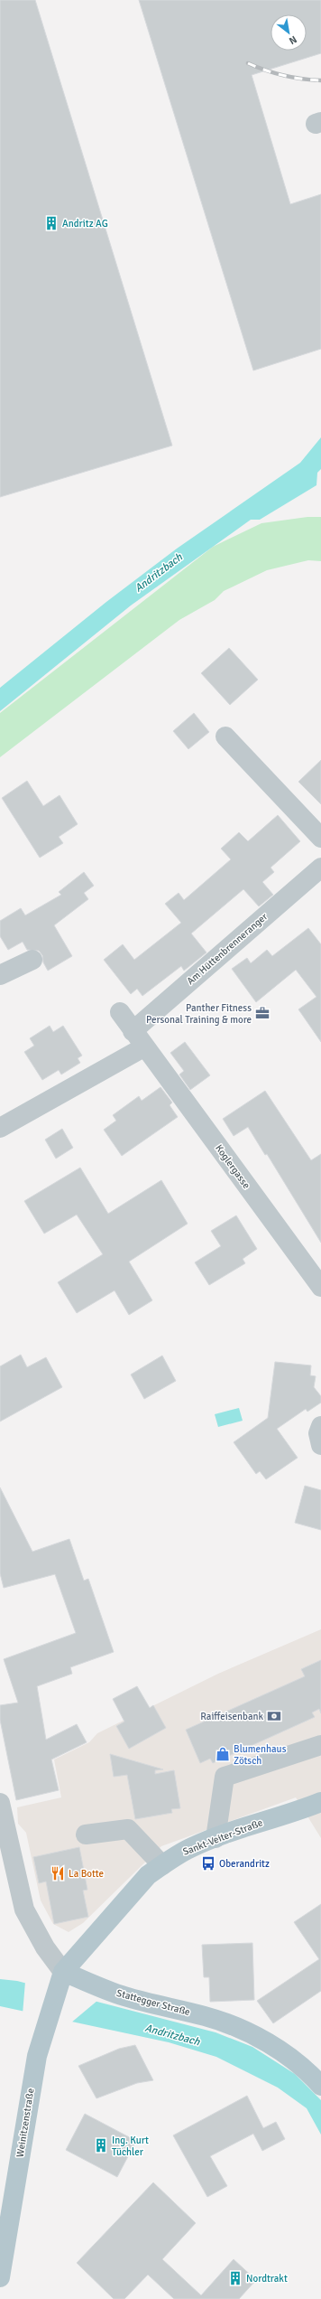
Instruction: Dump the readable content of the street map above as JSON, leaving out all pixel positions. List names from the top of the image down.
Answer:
{
  "streets": {
    "main road": ["Sankt-Veiter-Straße", "Stattegger Straße", "Weinitzenstraße"],
    "street": ["Am Hüttenbrenneranger", "Koglergasse"]
  },
  "crossings": [
    ["Sankt-Veiter-Straße", "Stattegger Straße"],
    ["Sankt-Veiter-Straße", "Weinitzenstraße"],
    ["Stattegger Straße", "Weinitzenstraße"]
  ],
  "water": ["Andritzbach"],
  "places": {
    "building": ["Andritz AG", "Ing. Kurt Tüchler", "Nordtrakt"],
    "office": ["Panther Fitness Personal Training & more"],
    "bank": ["Raiffeisenbank"],
    "shop": ["Blumenhaus Zötsch"],
    "bus stop": ["Oberandritz"],
    "restaurant": ["La Botte"]
  },
  "north": "bottom right"
}
